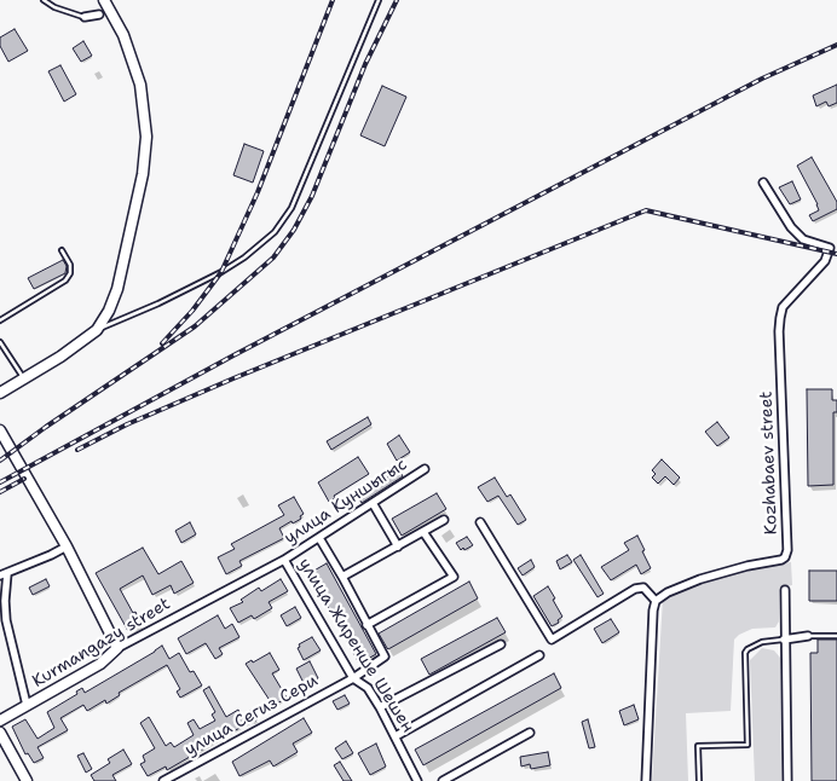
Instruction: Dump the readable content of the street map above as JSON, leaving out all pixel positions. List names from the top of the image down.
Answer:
{
  "streets": {
    "main road": ["Kurmangazy street"],
    "street": [
      "Kozhabaev street",
      "улица Куншыгыс",
      "улица Жиренше Шешен",
      "улица Сегиз Сери"
    ]
  },
  "crossings": [
    ["улица Куншыгыс", "Kurmangazy street"],
    ["улица Куншыгыс", "улица Жиренше Шешен"],
    ["Kurmangazy street", "улица Жиренше Шешен"],
    ["улица Жиренше Шешен", "улица Сегиз Сери"]
  ]
}
